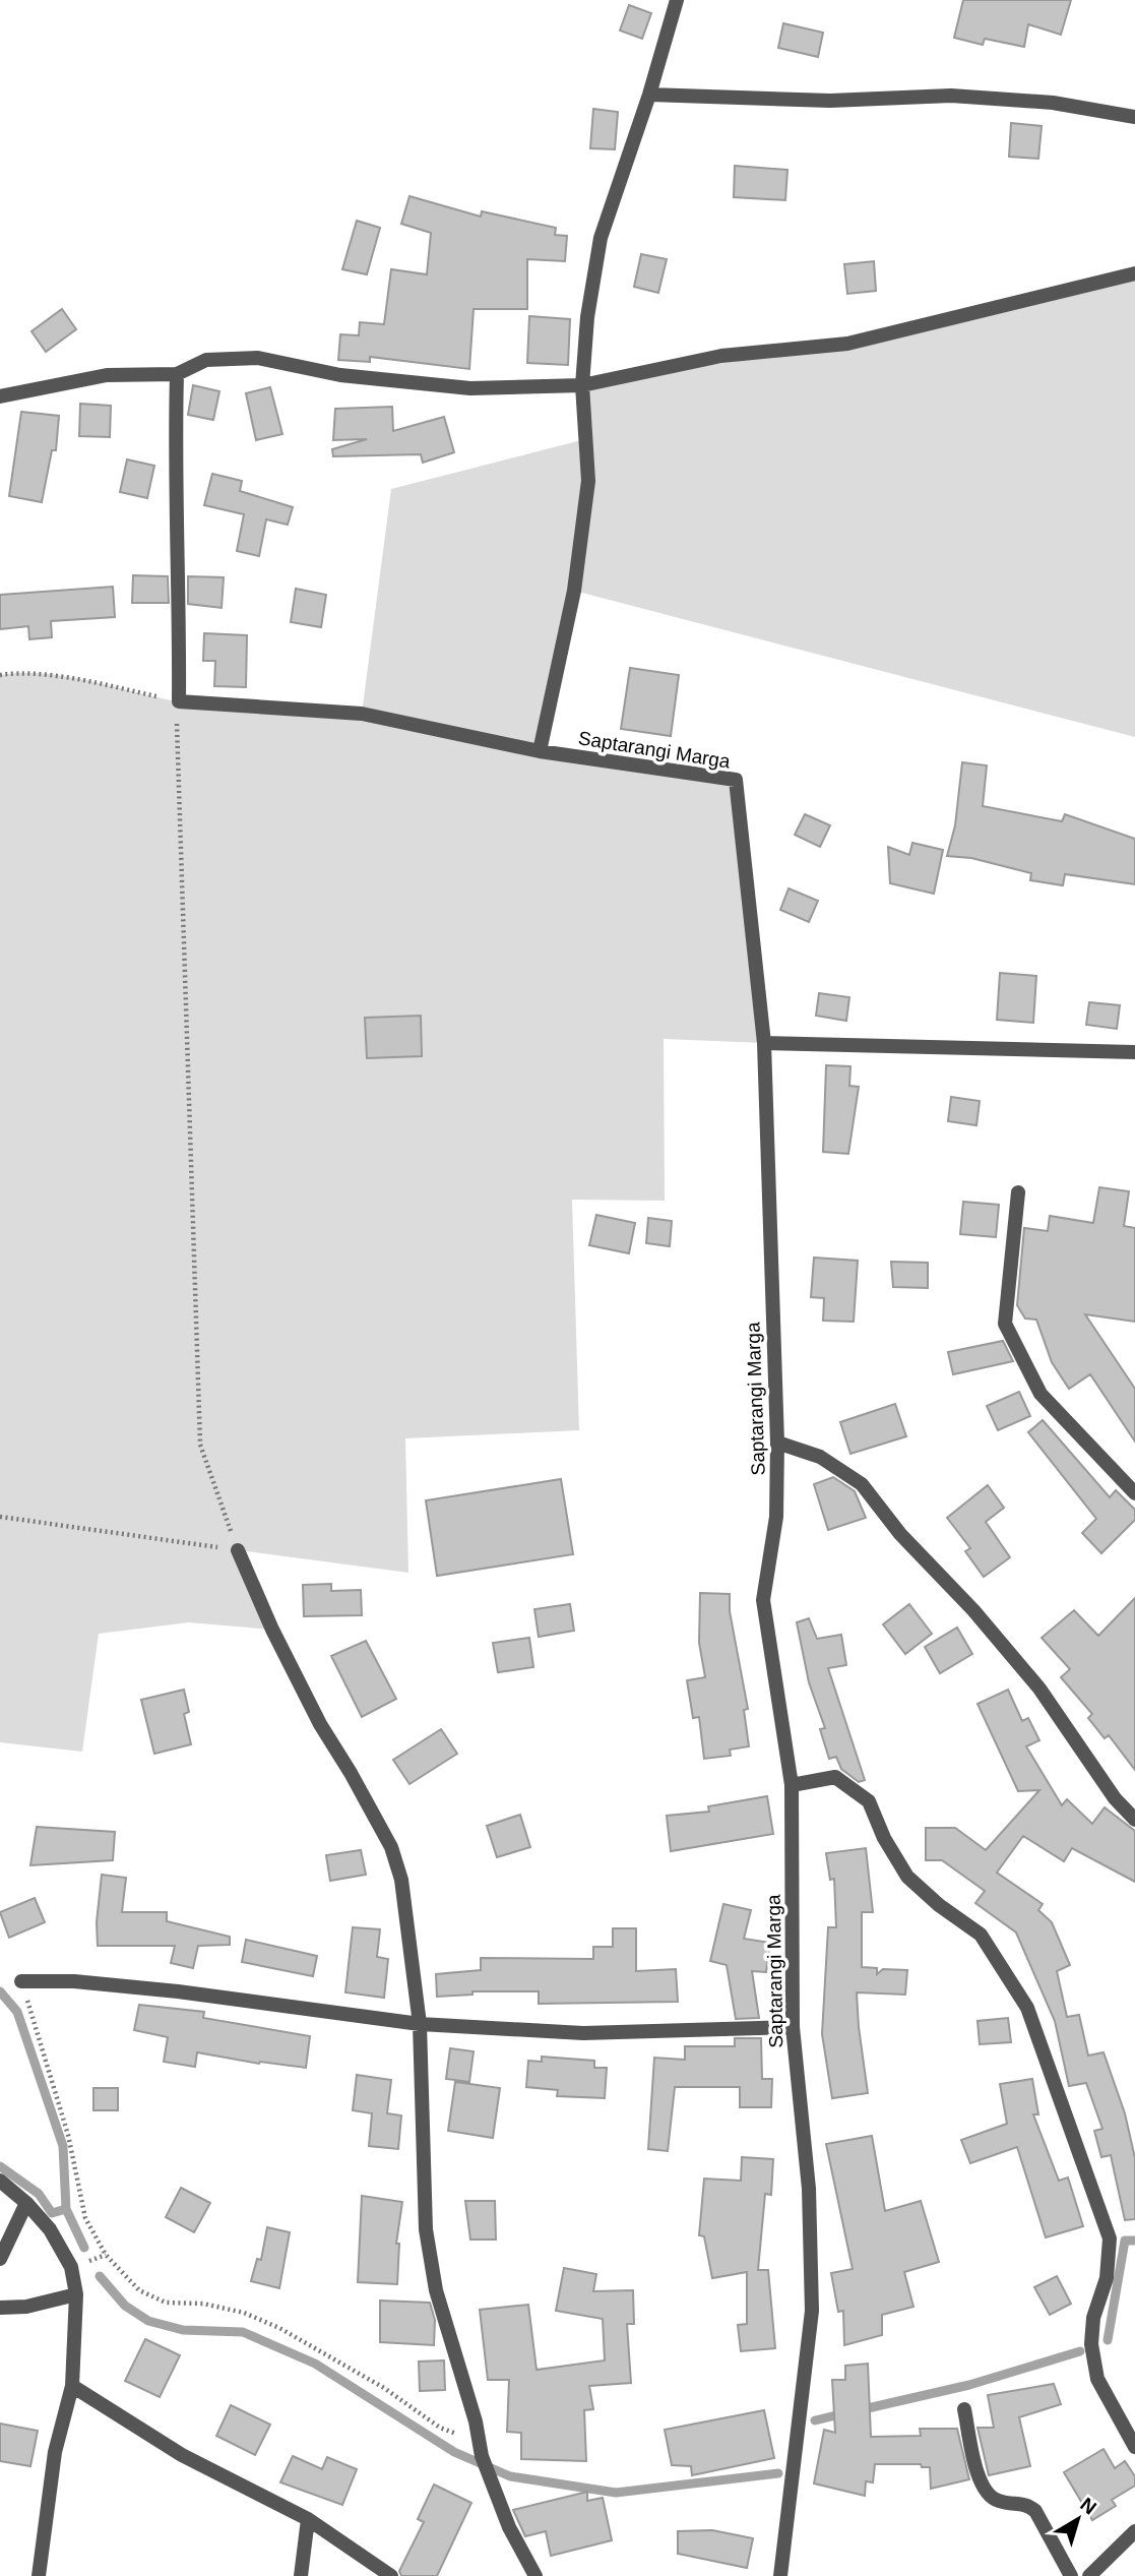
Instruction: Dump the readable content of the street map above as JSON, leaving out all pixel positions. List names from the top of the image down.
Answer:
{
  "streets": {
    "street": ["Saptarangi Marga"]
  },
  "north": "top right"
}
